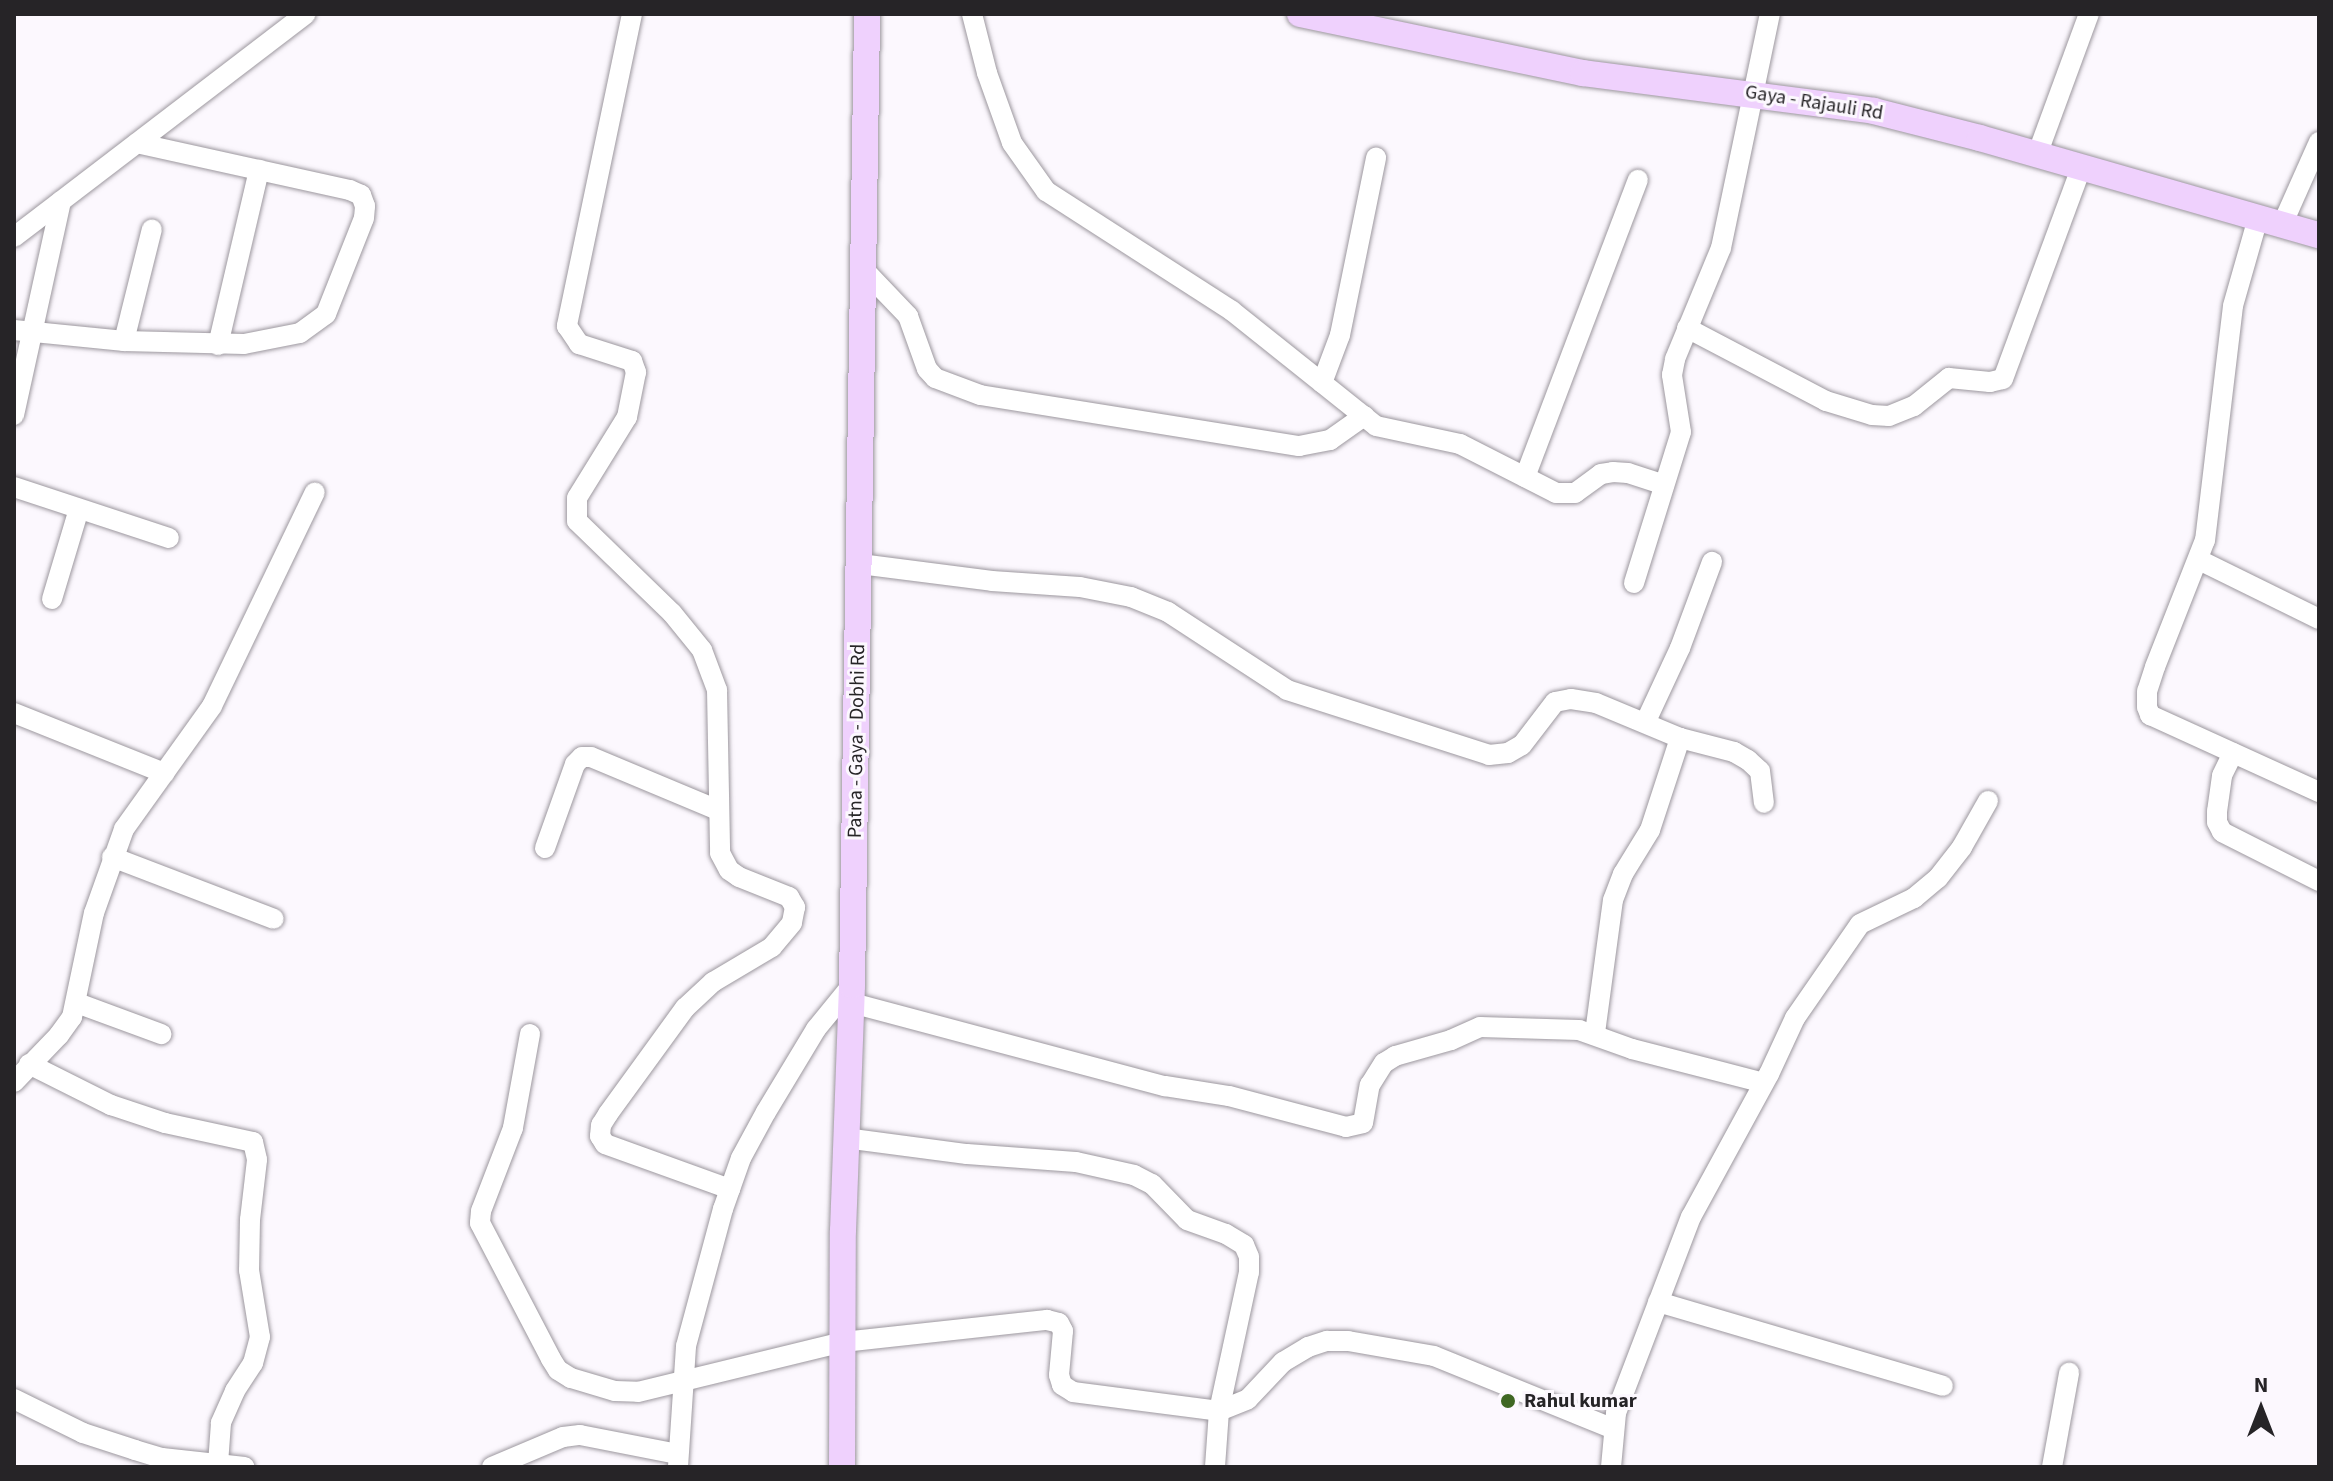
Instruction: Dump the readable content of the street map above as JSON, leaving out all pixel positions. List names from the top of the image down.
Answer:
{
  "streets": {
    "main road": ["Gaya - Rajauli Rd", "Patna - Gaya - Dobhi Rd"]
  },
  "places": ["Rahul kumar"],
  "north": "top"
}
